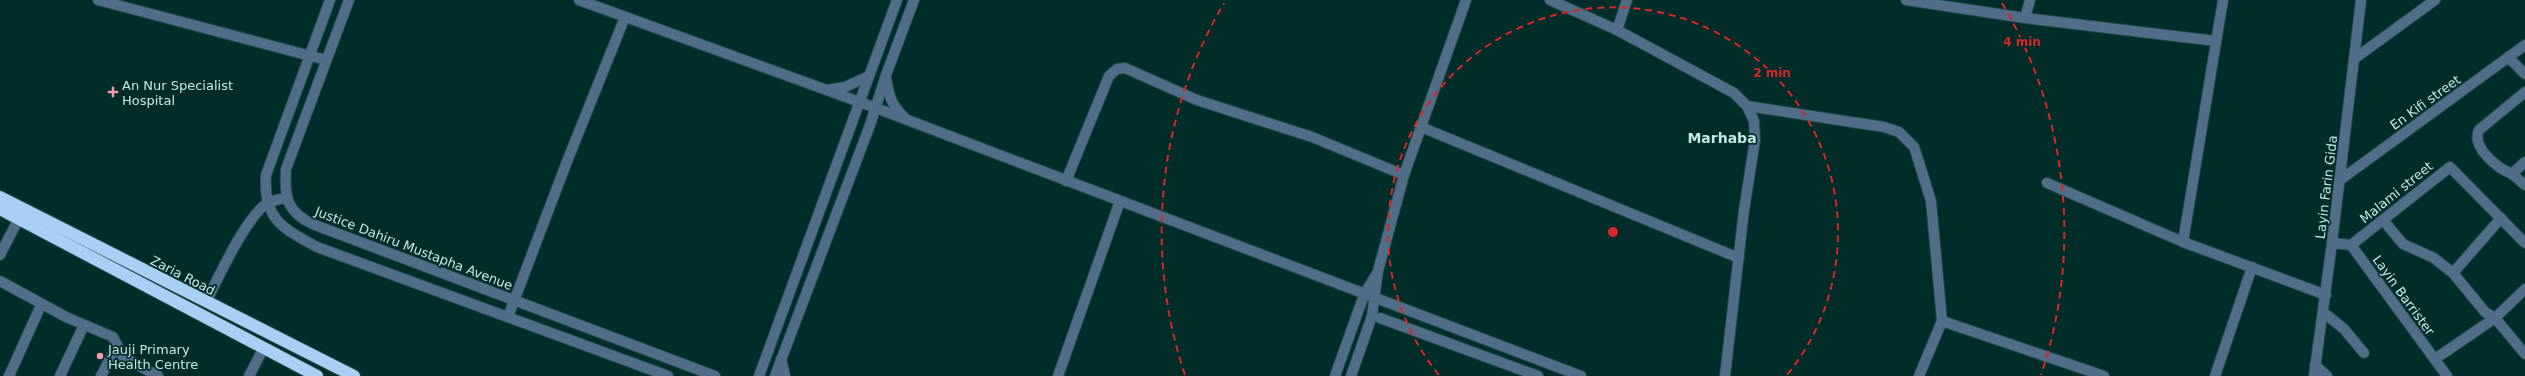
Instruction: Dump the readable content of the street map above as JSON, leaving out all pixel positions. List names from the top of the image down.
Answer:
{
  "streets": {
    "highway": ["Zaria Road"],
    "street": [
      "En Kifi street",
      "Layin Farin Gida",
      "Malami street",
      "Justice Dahiru Mustapha Avenue",
      "Layin Barrister"
    ]
  },
  "crossings": [
    ["En Kifi street", "Layin Farin Gida"],
    ["Malami street", "Layin Barrister"]
  ],
  "districts": ["Marhaba"],
  "places": {
    "health": ["An Nur Specialist Hospital"],
    "other": ["Jauji Primary Health Centre"]
  },
  "rings": ["4 min", "2 min"]
}
